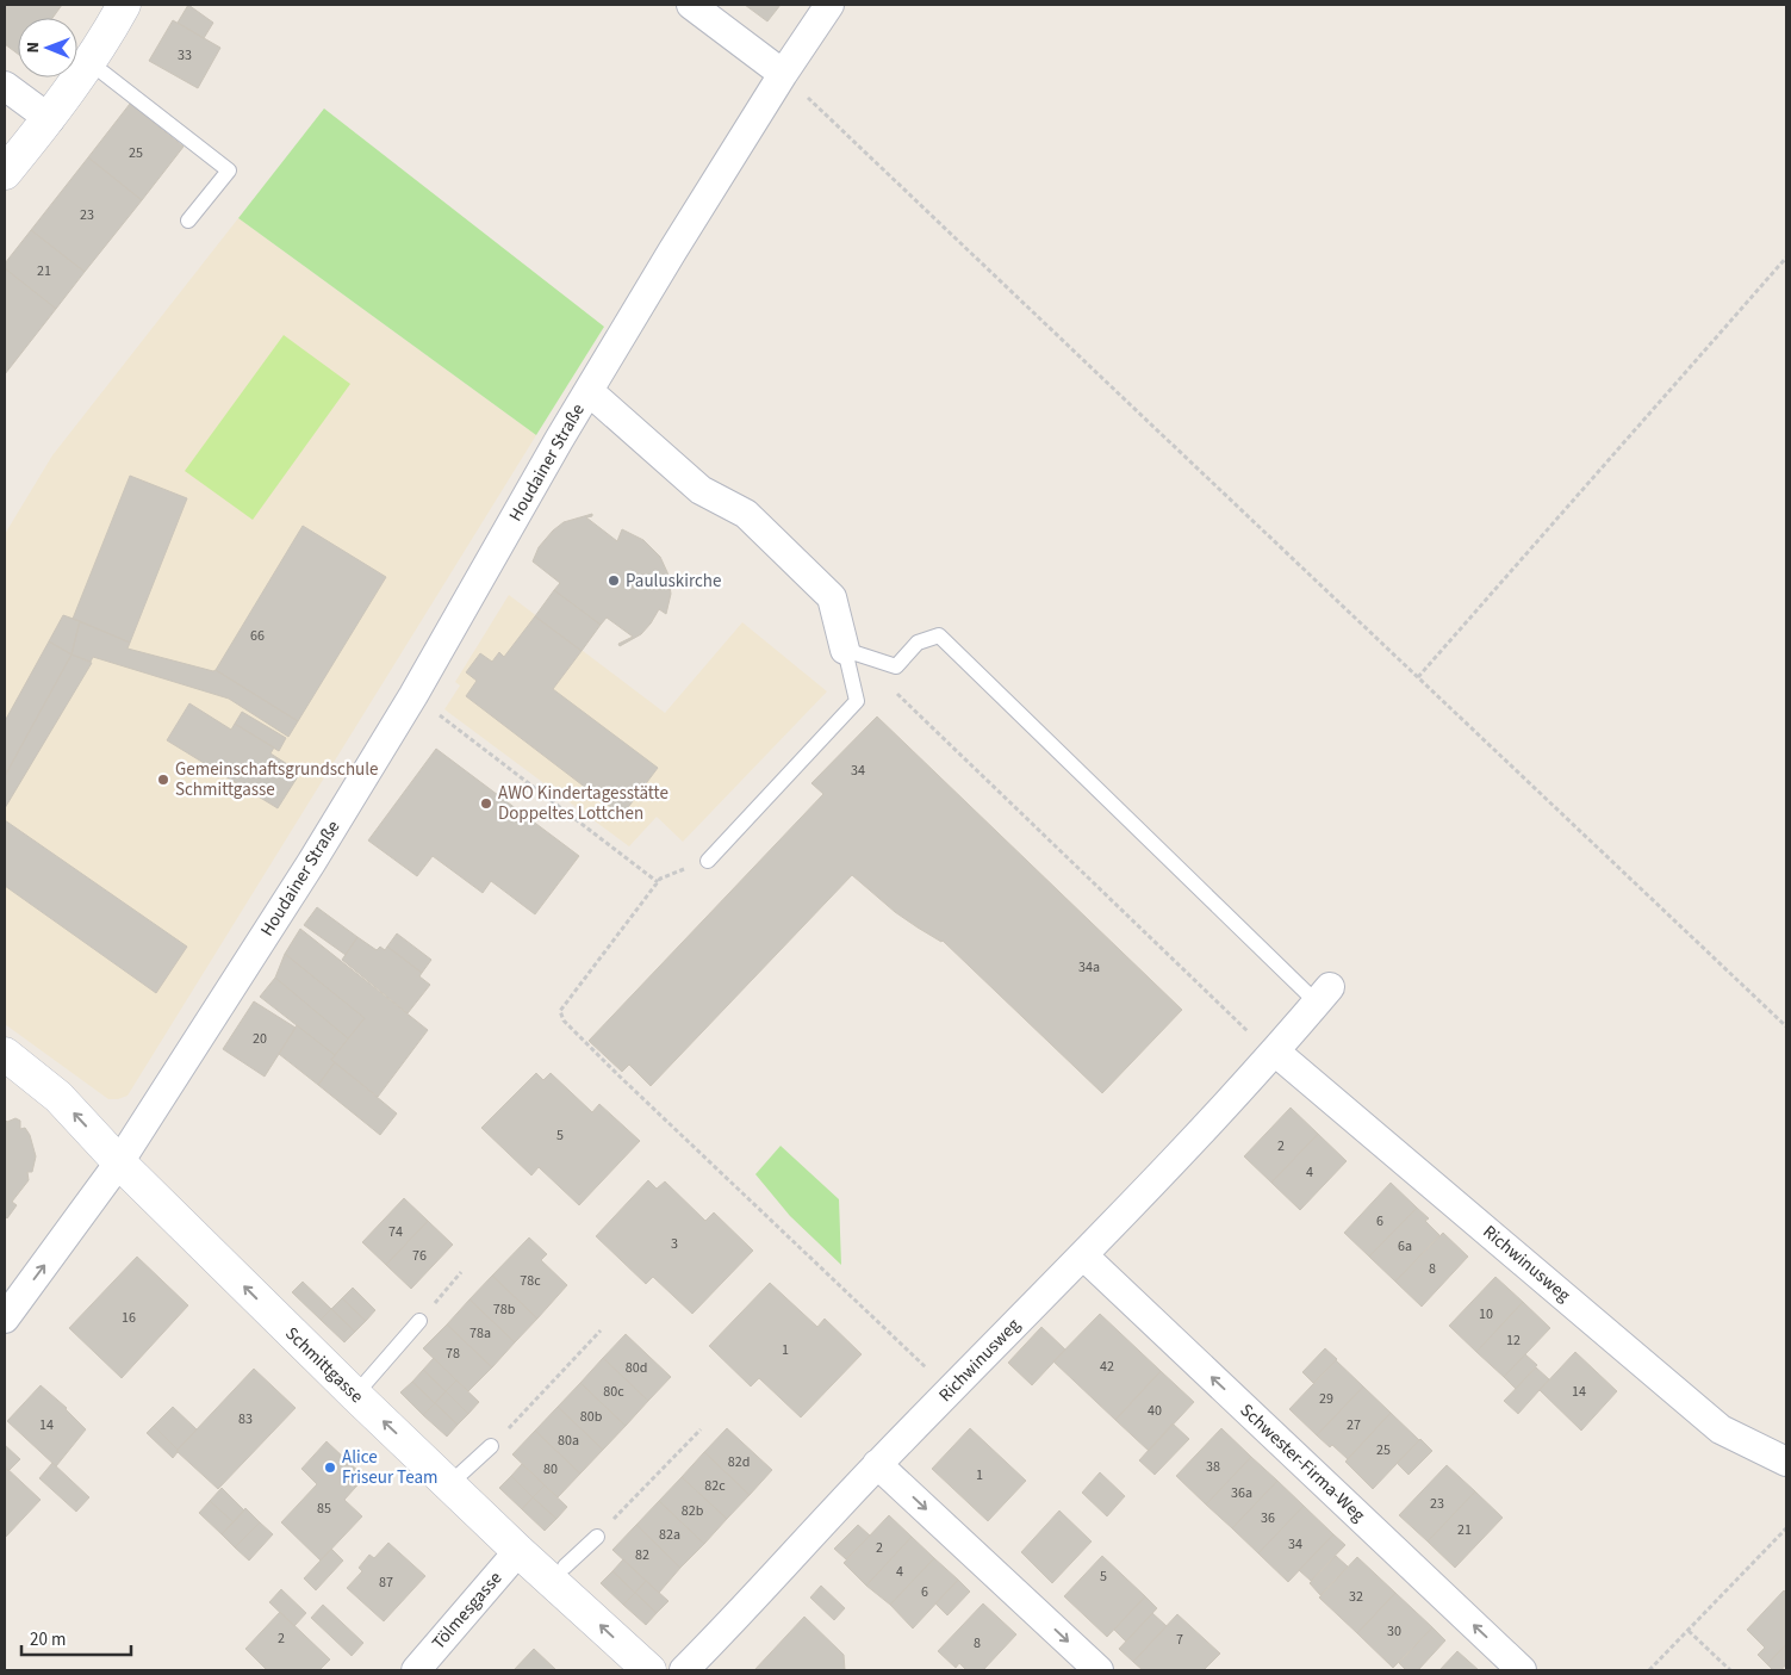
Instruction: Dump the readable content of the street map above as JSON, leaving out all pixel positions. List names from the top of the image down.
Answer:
{
  "streets": {
    "main road": ["Schmittgasse"],
    "street": [
      "Houdainer Straße",
      "Richwinusweg",
      "Schwester-Firma-Weg",
      "Tölmesgasse"
    ]
  },
  "crossings": [
    ["Houdainer Straße", "Schmittgasse"],
    ["Richwinusweg", "Schwester-Firma-Weg"],
    ["Schmittgasse", "Tölmesgasse"]
  ],
  "one_way": ["Schmittgasse", "Schwester-Firma-Weg"],
  "places": [
    "Pauluskirche",
    "Gemeinschaftsgrundschule Schmittgasse",
    "AWO Kindertagesstätte Doppeltes Lottchen",
    "Alice Friseur Team"
  ],
  "house_numbers": [
    "33",
    "25",
    "23",
    "21",
    "66",
    "34",
    "34a",
    "20",
    "5",
    "2",
    "4",
    "6",
    "74",
    "3",
    "6a",
    "76",
    "8",
    "78c",
    "78b",
    "10",
    "16",
    "78a",
    "12",
    "1",
    "78",
    "42",
    "80d",
    "80c",
    "14",
    "29",
    "40",
    "80b",
    "83",
    "14",
    "27",
    "80a",
    "25",
    "82d",
    "38",
    "80",
    "1",
    "82c",
    "36a",
    "23",
    "85",
    "82b",
    "36",
    "21",
    "82a",
    "34",
    "2",
    "82",
    "4",
    "5",
    "87",
    "6",
    "32",
    "30",
    "2",
    "7",
    "8"
  ],
  "scale_bar": "20 m",
  "north": "left"
}
